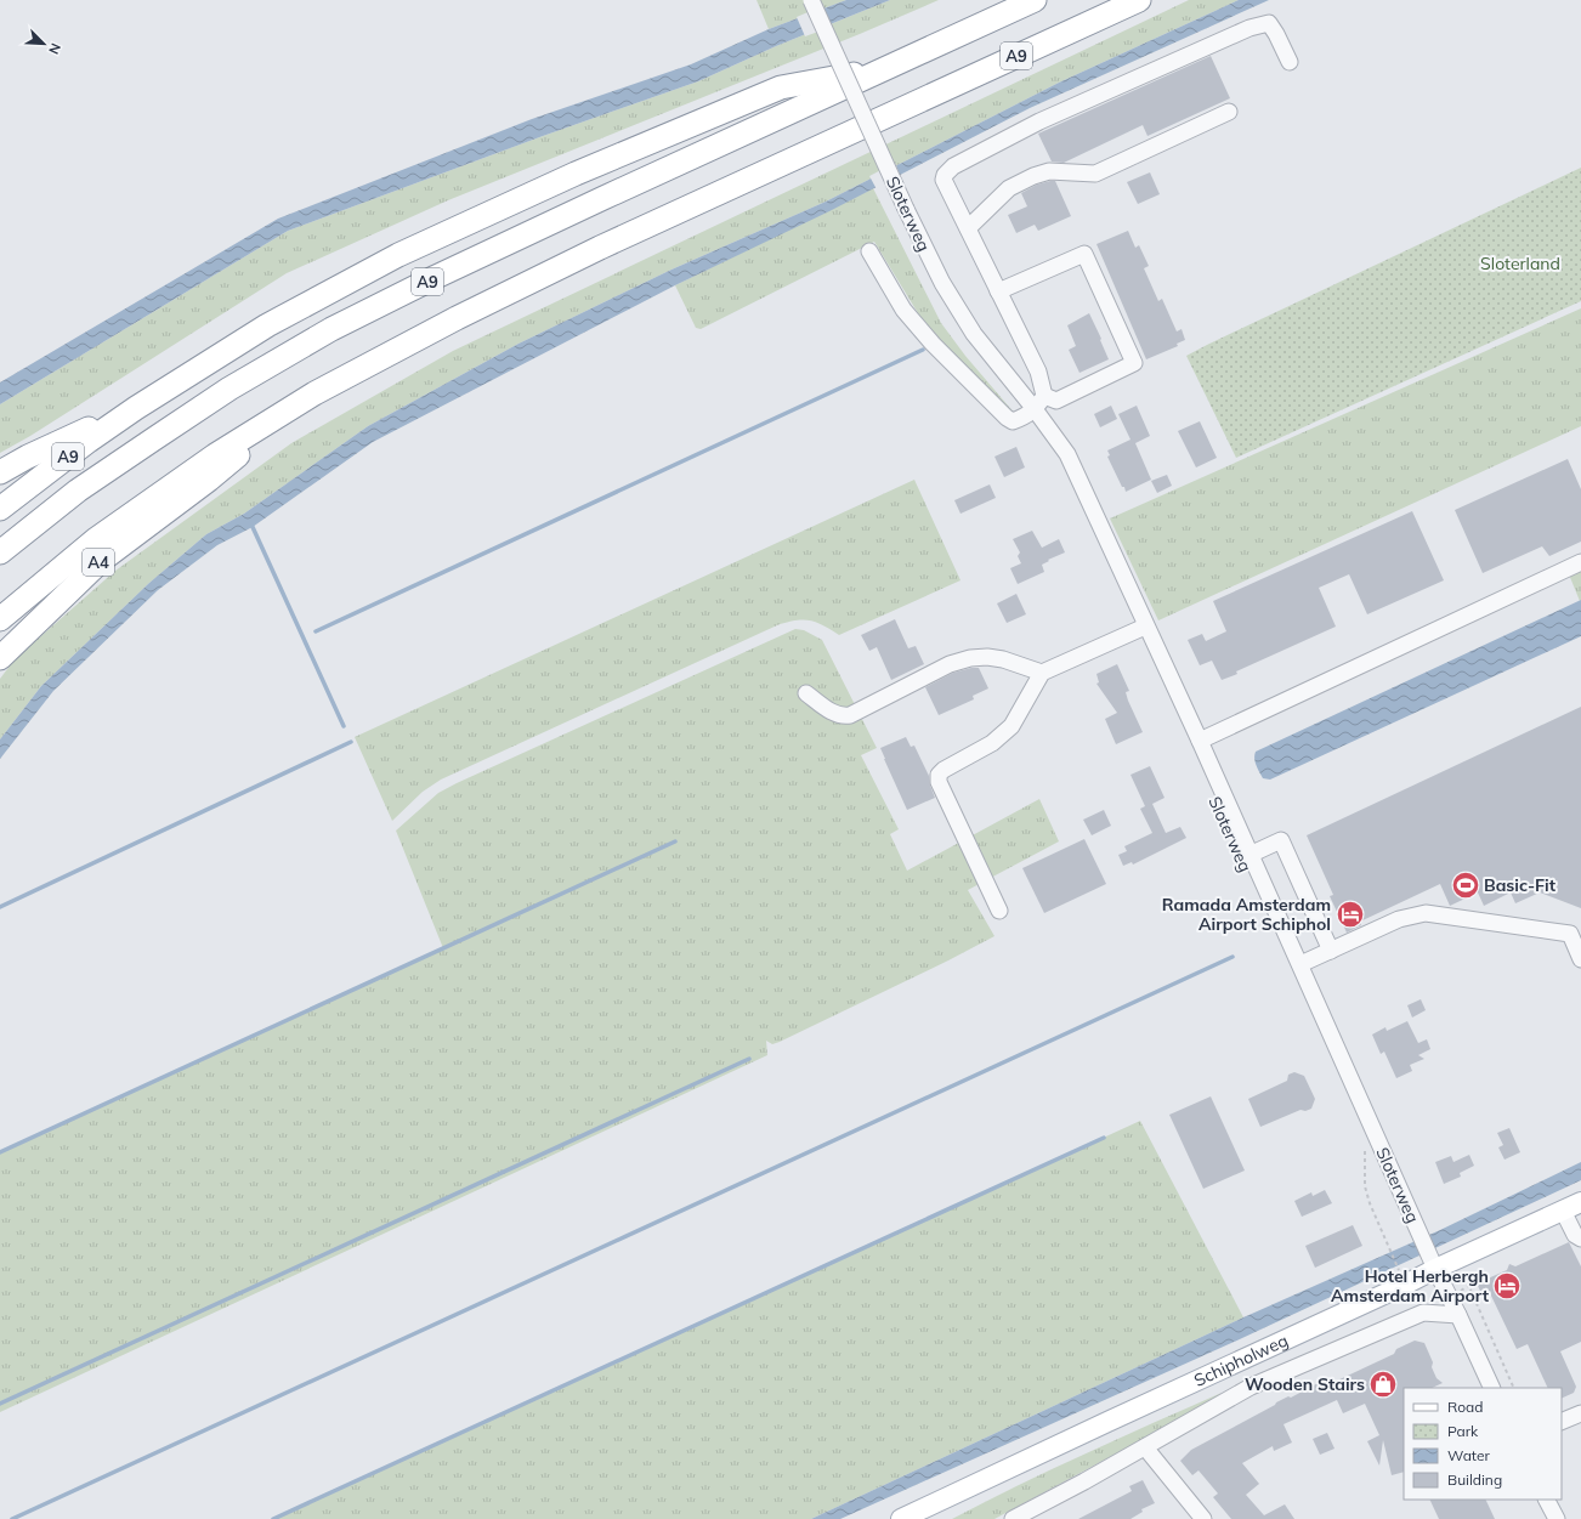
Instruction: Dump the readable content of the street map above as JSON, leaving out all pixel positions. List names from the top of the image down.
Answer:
{
  "streets": {
    "highway": ["A9", "A4"],
    "main road": ["Schipholweg"],
    "street": ["Sloterweg"]
  },
  "crossings": [
    ["A9", "A4"],
    ["Sloterweg", "Schipholweg"]
  ],
  "parks": ["Sloterland"],
  "places": {
    "sports": ["Basic-Fit"],
    "hotel": ["Ramada Amsterdam Airport Schiphol", "Hotel Herbergh Amsterdam Airport"],
    "shop": ["Wooden Stairs"]
  },
  "legend": [
    "Road",
    "Park",
    "Water",
    "Building"
  ],
  "north": "bottom right"
}
